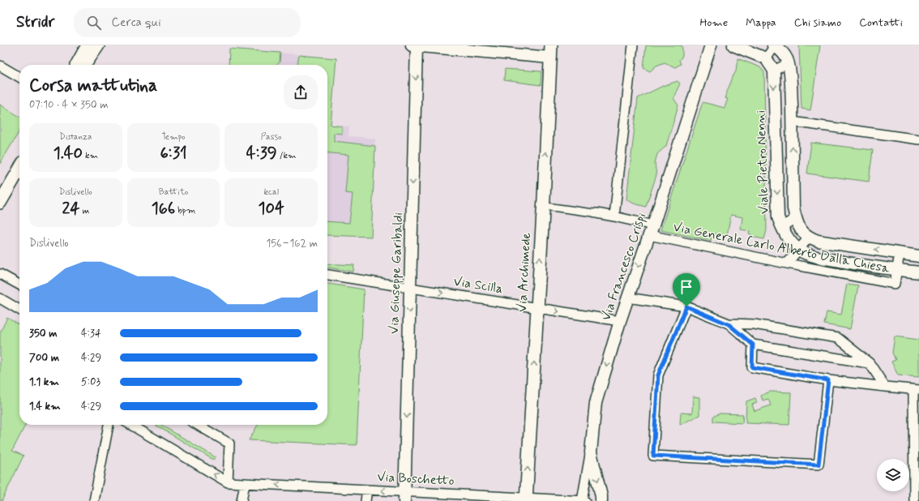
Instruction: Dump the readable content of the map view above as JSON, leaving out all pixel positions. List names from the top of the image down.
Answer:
{
  "streets": {
    "main road": ["Via Archimede"],
    "street": [
      "Viale Pietro Nenni",
      "Via Generale Carlo Alberto Dalla Chiesa",
      "Via Francesco Crispi",
      "Via Giuseppe Garibaldi",
      "Via Scilla",
      "Via Boschetto"
    ]
  },
  "crossings": [
    ["Viale Pietro Nenni", "Via Generale Carlo Alberto Dalla Chiesa"],
    ["Via Generale Carlo Alberto Dalla Chiesa", "Via Francesco Crispi"],
    ["Via Francesco Crispi", "Via Scilla"],
    ["Via Archimede", "Via Scilla"],
    ["Via Archimede", "Via Boschetto"],
    ["Via Giuseppe Garibaldi", "Via Scilla"],
    ["Via Giuseppe Garibaldi", "Via Boschetto"]
  ],
  "one_way": [
    "Via Francesco Crispi",
    "Via Archimede",
    "Via Giuseppe Garibaldi",
    "Via Scilla",
    "Via Boschetto"
  ],
  "page": {
    "header": "Stridr",
    "search": "Cerca qui",
    "nav": [
      "Home",
      "Mappa",
      "Chi siamo",
      "Contatti"
    ],
    "heading": ["Corsa mattutina", "07:10 · 4 × 350 m"],
    "stats": [
      ["Distanza", "1.40 km"],
      ["Tempo", "6:31"],
      ["Passo", "4:39 /km"],
      ["Dislivello", "24 m"],
      ["Battito", "166 bpm"],
      ["kcal", "104"]
    ],
    "chart": ["Dislivello", "156–162 m"],
    "list": [
      {
        "name": "350 m",
        "note": "4:34"
      },
      {
        "name": "700 m",
        "note": "4:29"
      },
      {
        "name": "1.1 km",
        "note": "5:03"
      },
      {
        "name": "1.4 km",
        "note": "4:29"
      }
    ]
  }
}
